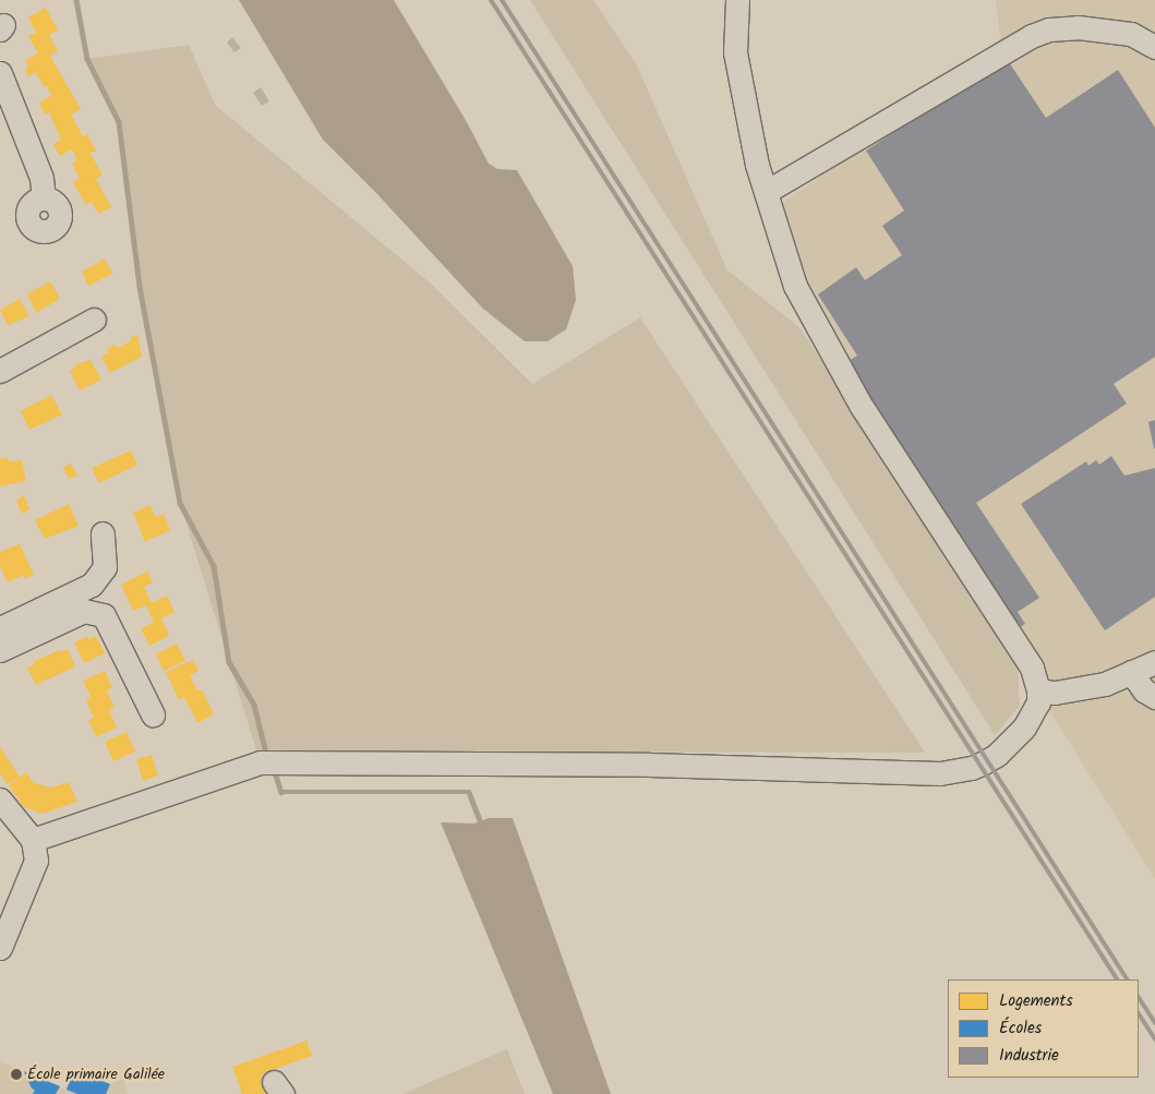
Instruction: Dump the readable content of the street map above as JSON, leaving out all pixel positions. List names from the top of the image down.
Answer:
{
  "places": ["École primaire Galilée"],
  "legend": ["Logements", "Écoles", "Industrie"]
}
